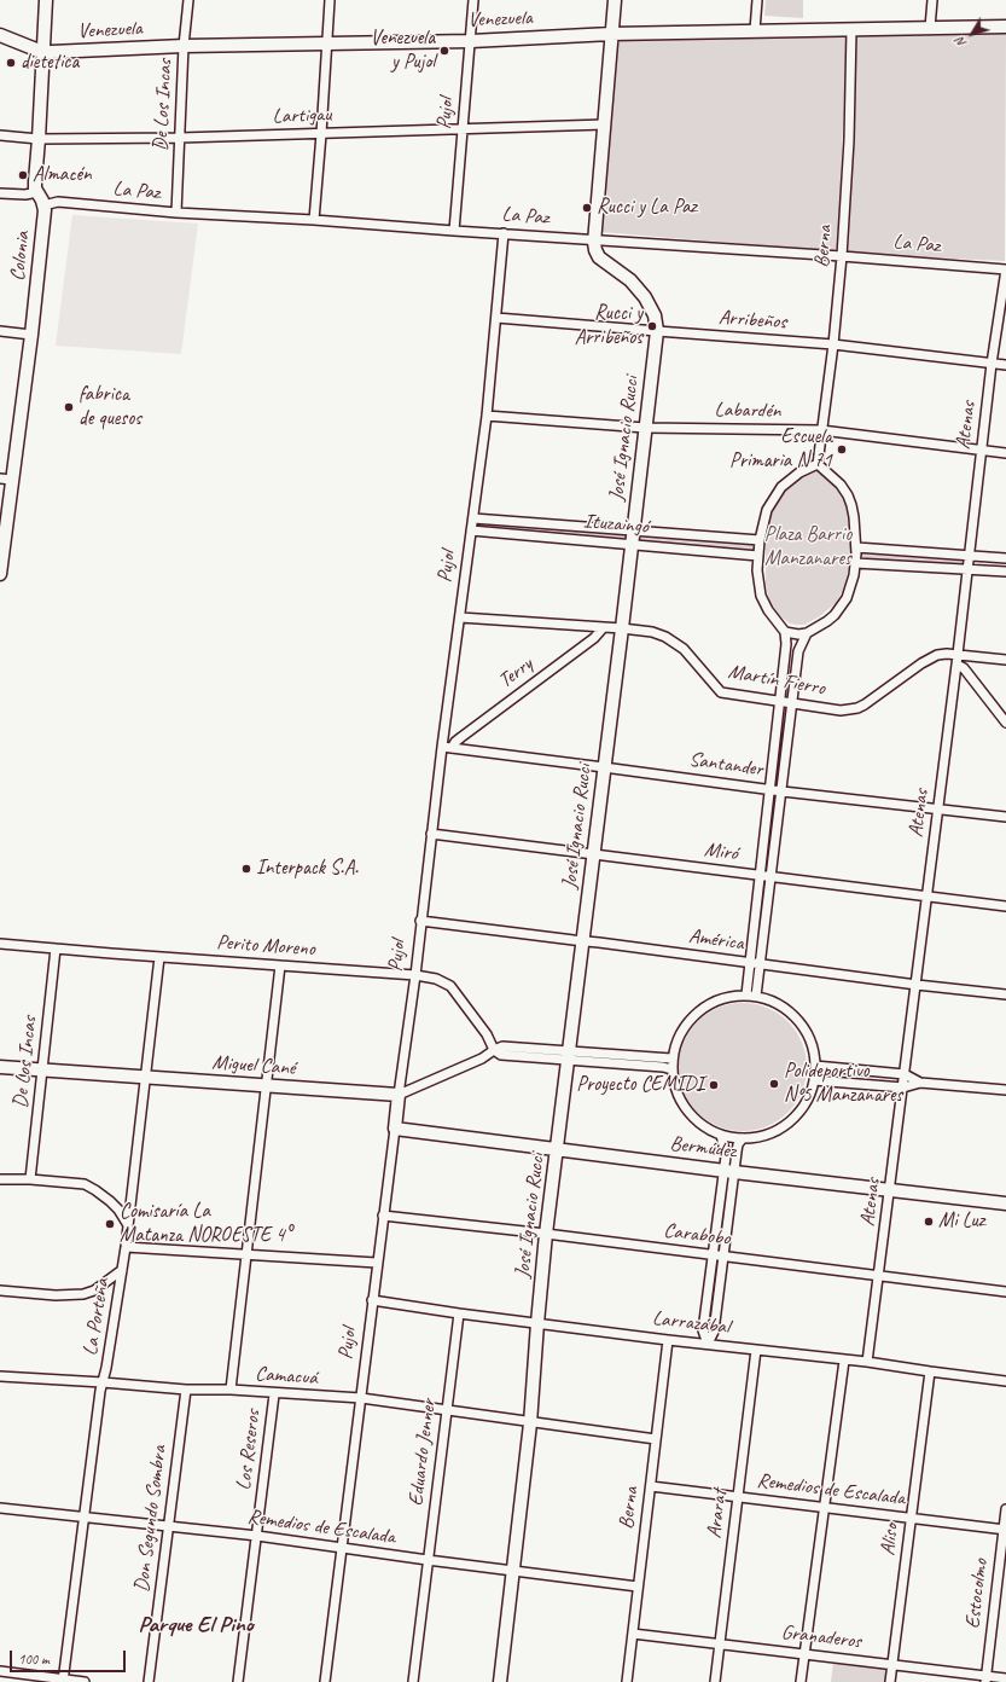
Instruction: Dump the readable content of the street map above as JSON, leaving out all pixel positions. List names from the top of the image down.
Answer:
{
  "streets": {
    "street": [
      "Venezuela",
      "De Los Incas",
      "Pujol",
      "Lartigau",
      "La Paz",
      "Berna",
      "Colonia",
      "Arribeños",
      "Labardén",
      "Atenas",
      "José Ignacio Rucci",
      "Ituzaingó",
      "Terry",
      "Martín Fierro",
      "Santander",
      "Miró",
      "América",
      "Perito Moreno",
      "Miguel Cané",
      "Bermúdez",
      "Carabobo",
      "La Porteña",
      "Larrazábal",
      "Camacuá",
      "Los Reseros",
      "Eduardo Jenner",
      "Remedios de Escalada",
      "Ararat",
      "Don Segundo Sombra",
      "Aliso",
      "Estocolmo",
      "Granaderos"
    ]
  },
  "crossings": [
    ["Venezuela", "De Los Incas"],
    ["Venezuela", "Pujol"],
    ["Venezuela", "Berna"],
    ["Venezuela", "Colonia"],
    ["Venezuela", "José Ignacio Rucci"],
    ["De Los Incas", "Lartigau"],
    ["De Los Incas", "La Paz"],
    ["De Los Incas", "Perito Moreno"],
    ["De Los Incas", "Miguel Cané"],
    ["Pujol", "Lartigau"],
    ["Pujol", "La Paz"],
    ["Pujol", "Arribeños"],
    ["Pujol", "Labardén"],
    ["Pujol", "Ituzaingó"],
    ["Pujol", "Martín Fierro"],
    ["Pujol", "Santander"],
    ["Pujol", "Miró"],
    ["Pujol", "América"],
    ["Pujol", "Perito Moreno"],
    ["Pujol", "Miguel Cané"],
    ["Pujol", "Bermúdez"],
    ["Pujol", "Carabobo"],
    ["Pujol", "Larrazábal"],
    ["Pujol", "Camacuá"],
    ["Pujol", "Remedios de Escalada"],
    ["Lartigau", "Colonia"],
    ["Lartigau", "José Ignacio Rucci"],
    ["La Paz", "Berna"],
    ["La Paz", "Colonia"],
    ["La Paz", "Atenas"],
    ["La Paz", "José Ignacio Rucci"],
    ["Berna", "Arribeños"],
    ["Berna", "Labardén"],
    ["Berna", "Ituzaingó"],
    ["Berna", "Larrazábal"],
    ["Berna", "Camacuá"],
    ["Berna", "Remedios de Escalada"],
    ["Berna", "Granaderos"],
    ["Arribeños", "Atenas"],
    ["Arribeños", "José Ignacio Rucci"],
    ["Labardén", "Atenas"],
    ["Labardén", "José Ignacio Rucci"],
    ["Atenas", "Martín Fierro"],
    ["Atenas", "Santander"],
    ["Atenas", "Miró"],
    ["Atenas", "América"],
    ["Atenas", "Bermúdez"],
    ["Atenas", "Carabobo"],
    ["Atenas", "Larrazábal"],
    ["José Ignacio Rucci", "Ituzaingó"],
    ["José Ignacio Rucci", "Martín Fierro"],
    ["José Ignacio Rucci", "Santander"],
    ["José Ignacio Rucci", "Miró"],
    ["José Ignacio Rucci", "América"],
    ["José Ignacio Rucci", "Bermúdez"],
    ["José Ignacio Rucci", "Carabobo"],
    ["José Ignacio Rucci", "Larrazábal"],
    ["José Ignacio Rucci", "Camacuá"],
    ["José Ignacio Rucci", "Remedios de Escalada"],
    ["Terry", "Martín Fierro"],
    ["Terry", "Santander"],
    ["Perito Moreno", "Miguel Cané"],
    ["Perito Moreno", "La Porteña"],
    ["Miguel Cané", "La Porteña"],
    ["La Porteña", "Camacuá"],
    ["La Porteña", "Remedios de Escalada"],
    ["Larrazábal", "Eduardo Jenner"],
    ["Larrazábal", "Ararat"],
    ["Larrazábal", "Aliso"],
    ["Camacuá", "Los Reseros"],
    ["Camacuá", "Eduardo Jenner"],
    ["Camacuá", "Don Segundo Sombra"],
    ["Los Reseros", "Remedios de Escalada"],
    ["Eduardo Jenner", "Remedios de Escalada"],
    ["Remedios de Escalada", "Ararat"],
    ["Remedios de Escalada", "Don Segundo Sombra"],
    ["Remedios de Escalada", "Aliso"],
    ["Remedios de Escalada", "Estocolmo"],
    ["Ararat", "Granaderos"],
    ["Aliso", "Granaderos"],
    ["Estocolmo", "Granaderos"]
  ],
  "districts": ["Parque El Pino"],
  "parks": ["Plaza Barrio Manzanares"],
  "places": [
    "Venezuela y Pujol",
    "dietetica",
    "Almacén",
    "Rucci y La Paz",
    "Rucci y Arribeños",
    "fabrica de quesos",
    "Escuela Primaria N 71",
    "Interpack S.A.",
    "Polideportivo Nº5 Manzanares",
    "Proyecto CEMIDI",
    "Mi Luz",
    "Comisaría La Matanza NOROESTE 4°"
  ],
  "scale_bar": "100 m",
  "north": "bottom left"
}
